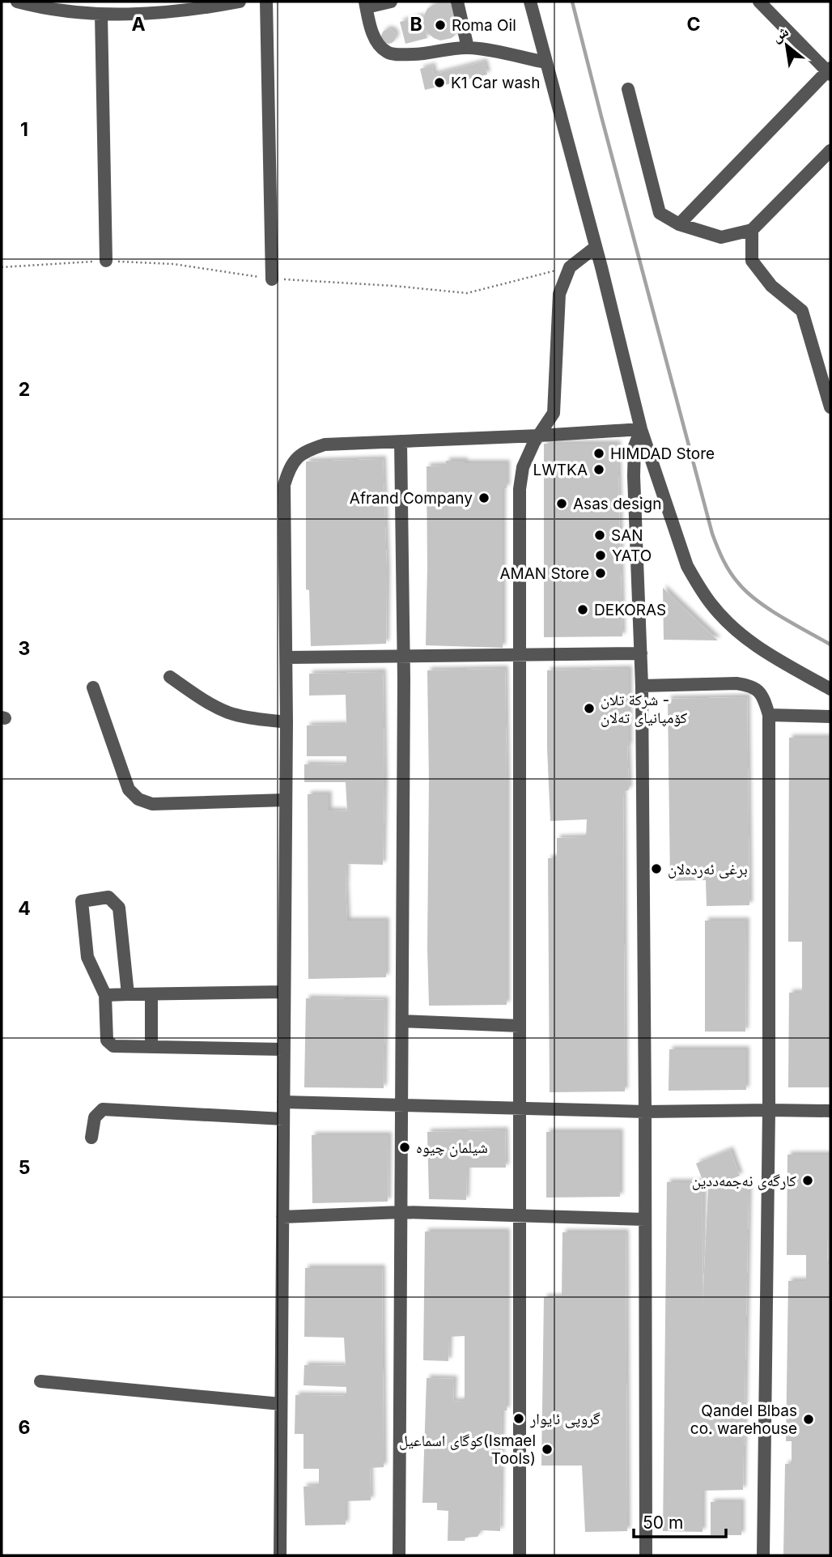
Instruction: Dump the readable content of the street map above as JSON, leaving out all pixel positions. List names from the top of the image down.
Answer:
{
  "places": [
    "Roma Oil",
    "K1 Car wash",
    "HIMDAD Store",
    "LWTKA",
    "Afrand Company",
    "Asas design",
    "SAN",
    "YATO",
    "AMAN Store",
    "DEKORAS",
    "شركة تلان - کۆمپانیای تەلان",
    "برغی ئەردەلان",
    "شيلمان چیوه",
    "کارگەی نەجمەددین",
    "گروپى ئايوار",
    "Qandel Blbas co. warehouse",
    "كوگای اسماعیل(Ismael Tools)"
  ],
  "scale_bar": "50 m",
  "north": "top left",
  "grid": {
    "columns": ["A", "B", "C"],
    "rows": [
      "1",
      "2",
      "3",
      "4",
      "5",
      "6"
    ]
  }
}
